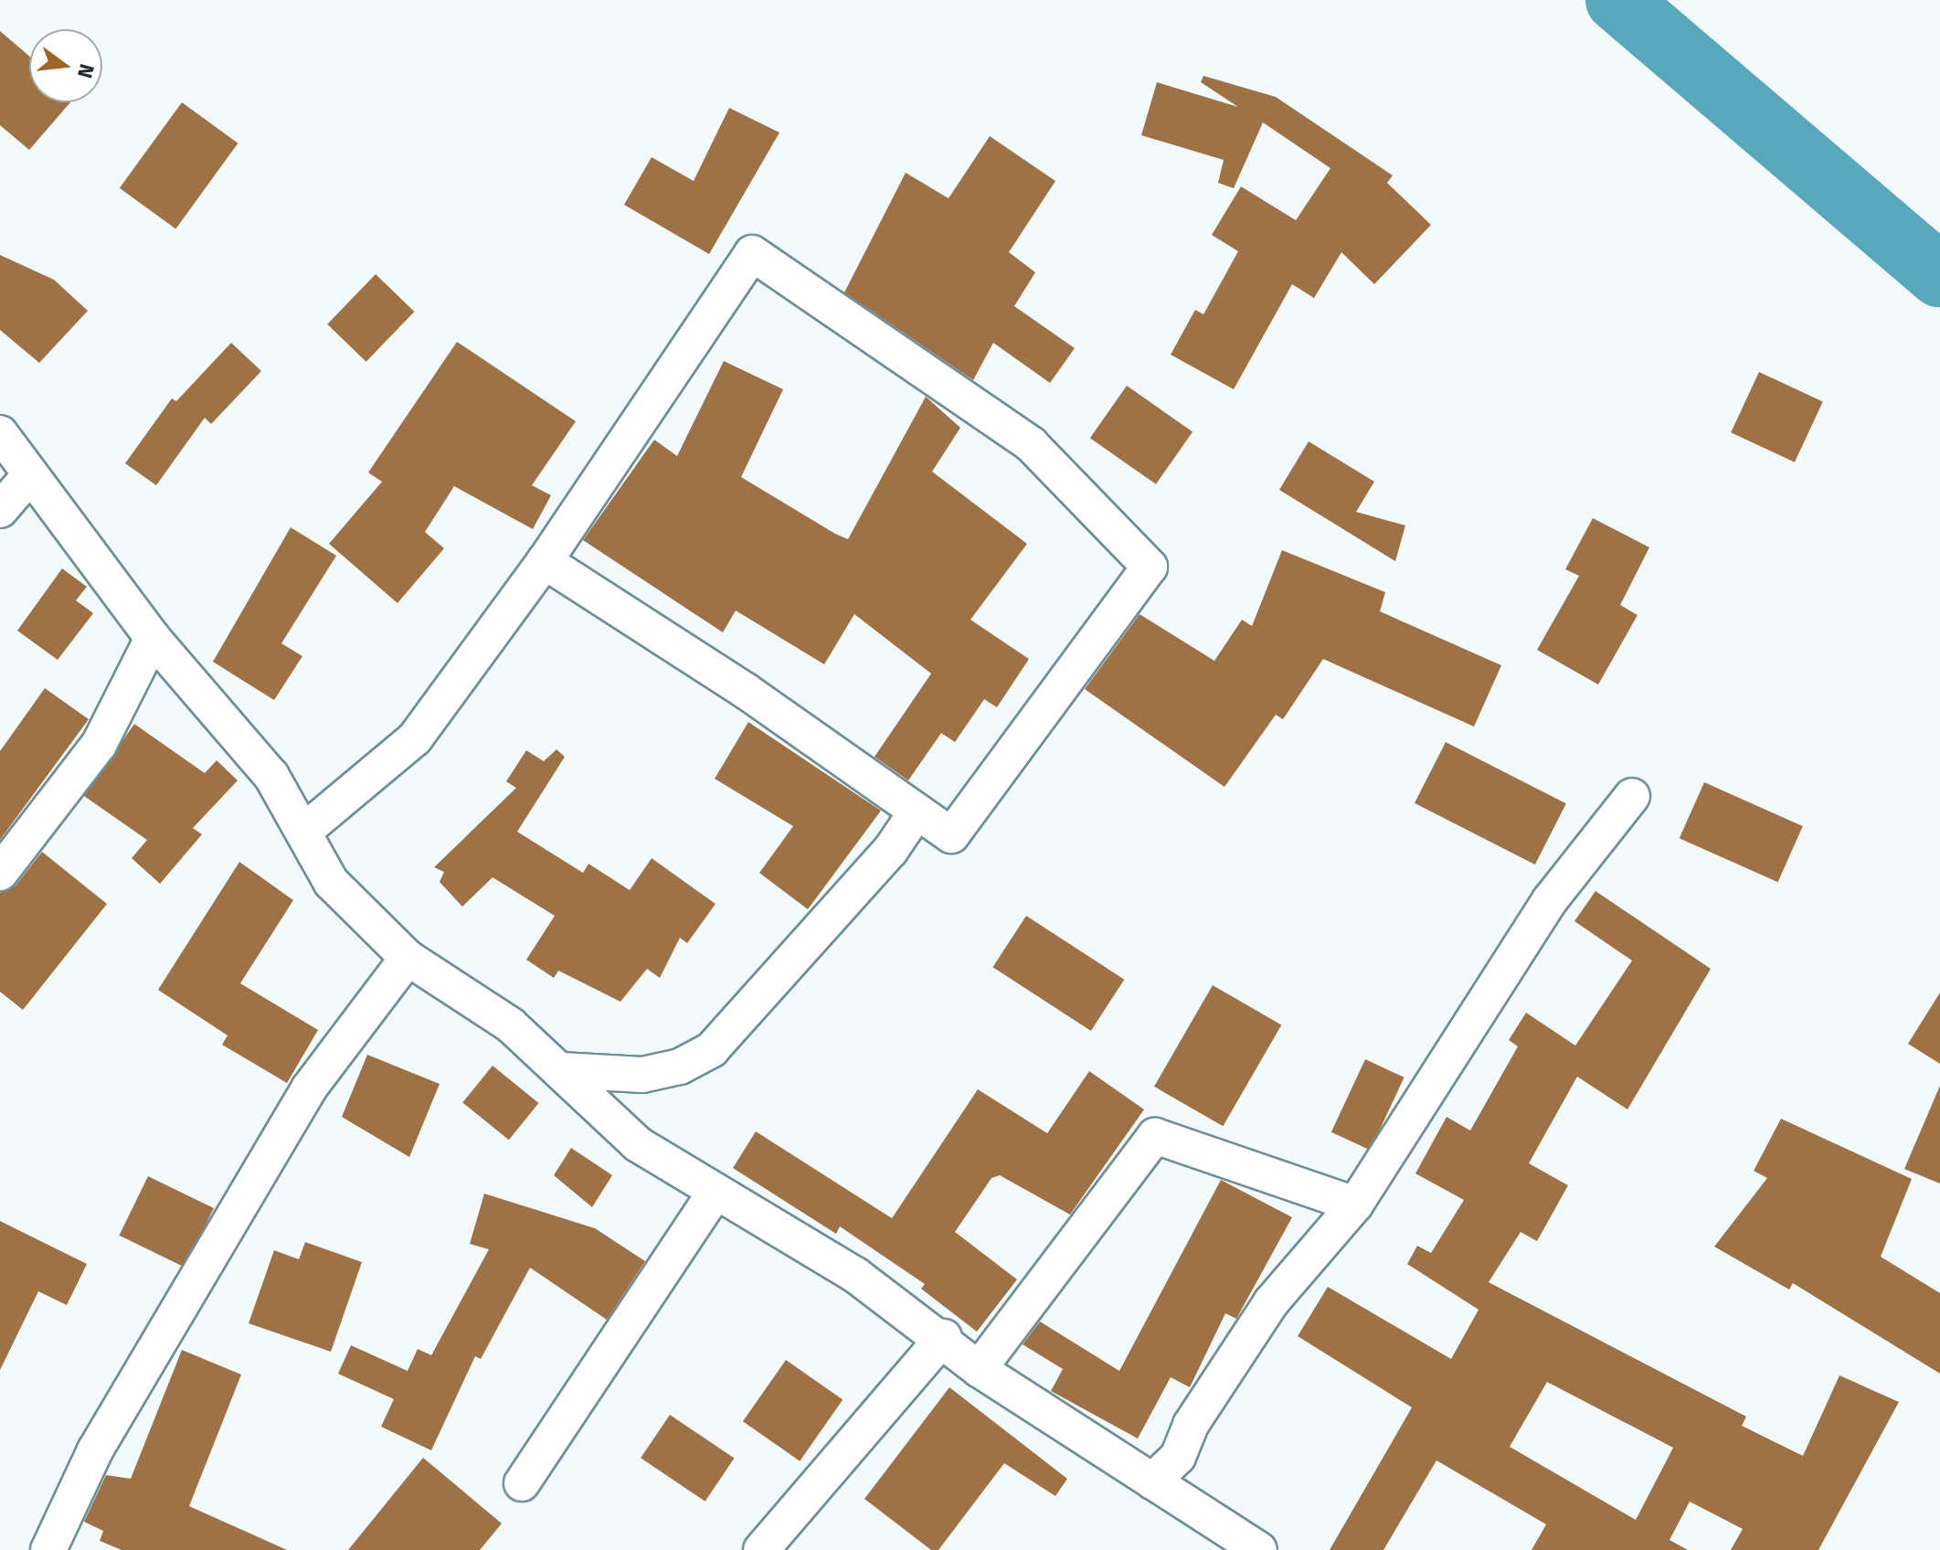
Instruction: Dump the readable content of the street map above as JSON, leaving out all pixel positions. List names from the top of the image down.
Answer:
{
  "north": "right"
}
